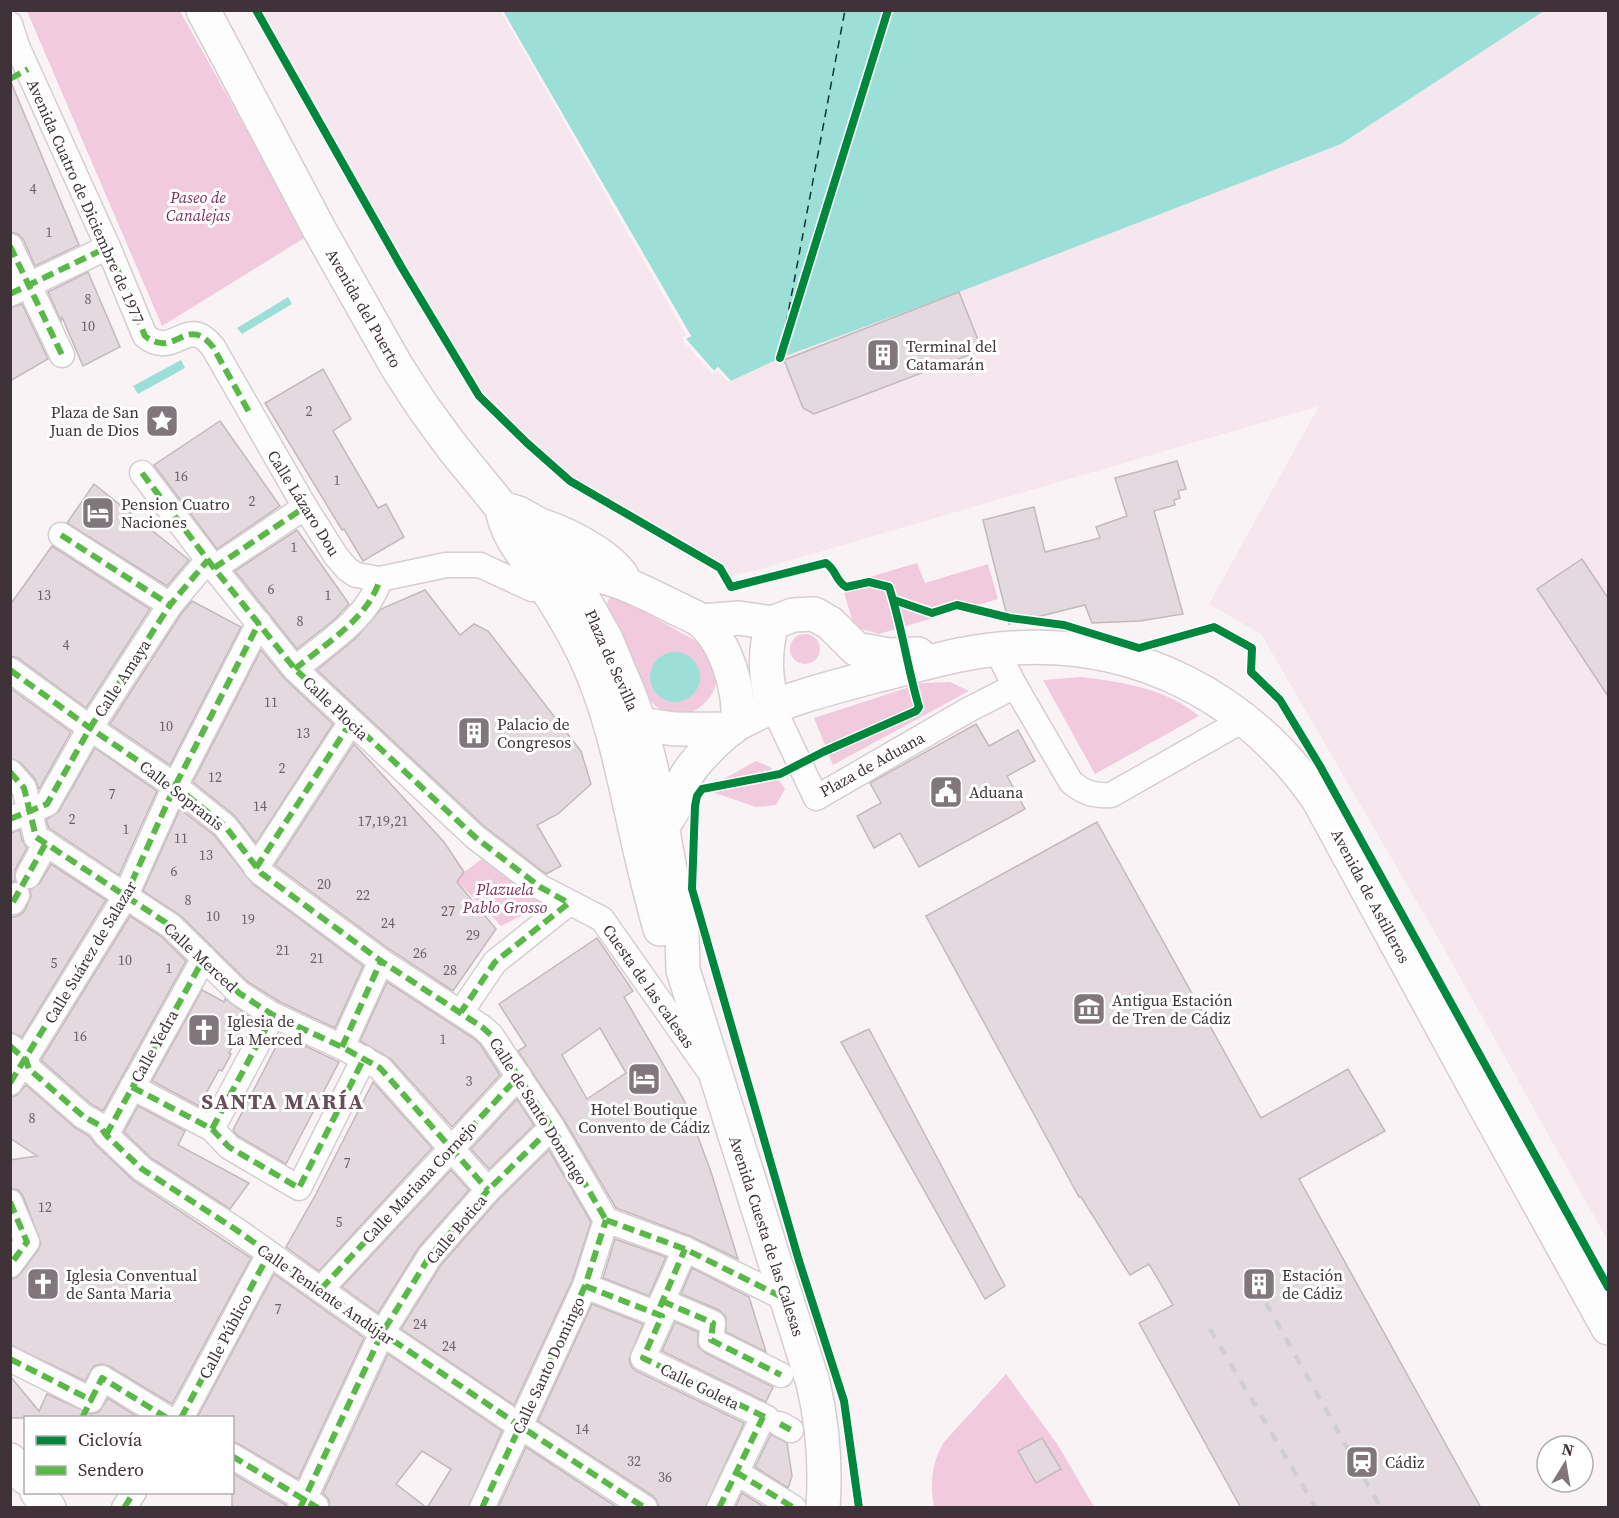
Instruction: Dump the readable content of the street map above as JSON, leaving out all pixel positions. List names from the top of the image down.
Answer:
{
  "streets": {
    "main road": [
      "Avenida del Puerto",
      "Plaza de Sevilla",
      "Avenida de Astilleros",
      "Avenida Cuesta de las Calesas"
    ],
    "street": [
      "Avenida Cuatro de Diciembre de 1977",
      "Calle Lázaro Dou",
      "Calle Amaya",
      "Calle Plocia",
      "Plaza de Aduana",
      "Calle Sopranis",
      "Calle Suárez de Salazar",
      "Calle Merced",
      "Cuesta de las calesas",
      "Calle Yedra",
      "Calle de Santo Domingo",
      "Calle Mariana Cornejo",
      "Calle Botica",
      "Calle Teniente Andújar",
      "Calle Público",
      "Calle Santo Domingo",
      "Calle Goleta"
    ]
  },
  "crossings": [
    ["Avenida Cuatro de Diciembre de 1977", "Calle Lázaro Dou"],
    ["Avenida del Puerto", "Avenida Cuesta de las Calesas"],
    ["Calle Lázaro Dou", "Plaza de Sevilla"],
    ["Calle Lázaro Dou", "Calle Amaya"],
    ["Calle Lázaro Dou", "Avenida Cuesta de las Calesas"],
    ["Plaza de Sevilla", "Plaza de Aduana"],
    ["Plaza de Sevilla", "Avenida de Astilleros"],
    ["Plaza de Sevilla", "Avenida Cuesta de las Calesas"],
    ["Calle Amaya", "Calle Plocia"],
    ["Calle Amaya", "Calle Sopranis"],
    ["Calle Plocia", "Calle Suárez de Salazar"],
    ["Calle Plocia", "Cuesta de las calesas"],
    ["Calle Sopranis", "Calle Suárez de Salazar"],
    ["Calle Sopranis", "Calle de Santo Domingo"],
    ["Calle Suárez de Salazar", "Calle Merced"],
    ["Calle Suárez de Salazar", "Calle Teniente Andújar"],
    ["Calle Merced", "Calle Yedra"],
    ["Cuesta de las calesas", "Avenida Cuesta de las Calesas"],
    ["Calle Yedra", "Calle Teniente Andújar"],
    ["Calle de Santo Domingo", "Calle Mariana Cornejo"],
    ["Calle de Santo Domingo", "Calle Botica"],
    ["Calle de Santo Domingo", "Calle Santo Domingo"],
    ["Calle Mariana Cornejo", "Calle Teniente Andújar"],
    ["Calle Botica", "Calle Teniente Andújar"],
    ["Calle Teniente Andújar", "Calle Público"],
    ["Calle Teniente Andújar", "Calle Santo Domingo"]
  ],
  "districts": ["SANTA MARÍA"],
  "parks": ["Paseo de Canalejas", "Plazuela Pablo Grosso"],
  "places": {
    "building": ["Terminal del Catamarán", "Palacio de Congresos", "Estación de Cádiz"],
    "place": ["Plaza de San Juan de Dios"],
    "hotel": ["Pension Cuatro Naciones", "Hotel Boutique Convento de Cádiz"],
    "public building": ["Aduana"],
    "museum": ["Antigua Estación de Tren de Cádiz"],
    "church": ["Iglesia de La Merced", "Iglesia Conventual de Santa Maria"],
    "station": ["Cádiz"]
  },
  "house_numbers": [
    "4",
    "1",
    "8",
    "10",
    "2",
    "16",
    "1",
    "2",
    "1",
    "6",
    "13",
    "1",
    "8",
    "4",
    "11",
    "10",
    "13",
    "2",
    "12",
    "7",
    "14",
    "2",
    "17,19,21",
    "1",
    "11",
    "13",
    "6",
    "20",
    "22",
    "8",
    "27",
    "10",
    "19",
    "24",
    "29",
    "21",
    "26",
    "21",
    "10",
    "5",
    "1",
    "28",
    "16",
    "1",
    "3",
    "8",
    "7",
    "12",
    "5",
    "7",
    "24",
    "24",
    "14",
    "32",
    "36"
  ],
  "legend": ["Ciclovía", "Sendero"],
  "north": "top"
}
